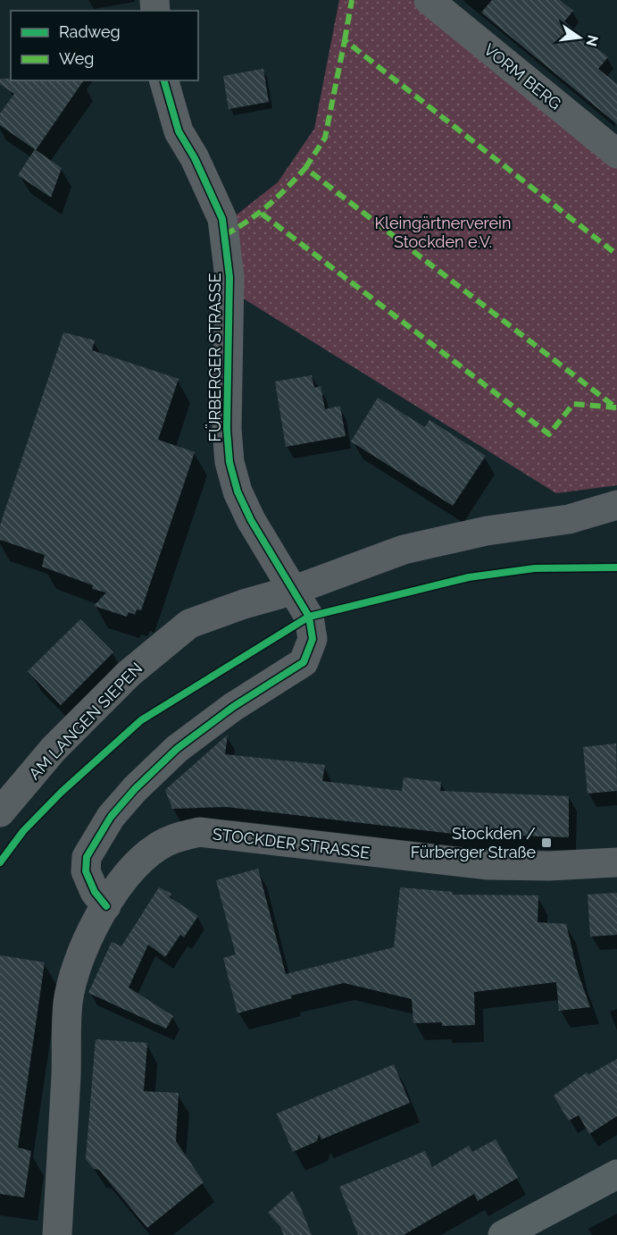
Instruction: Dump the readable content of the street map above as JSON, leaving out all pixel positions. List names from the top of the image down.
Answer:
{
  "streets": {
    "street": [
      "VORM BERG",
      "FÜRBERGER STRASSE",
      "AM LANGEN SIEPEN",
      "STOCKDER STRASSE"
    ]
  },
  "crossings": [
    ["FÜRBERGER STRASSE", "AM LANGEN SIEPEN"],
    ["FÜRBERGER STRASSE", "STOCKDER STRASSE"]
  ],
  "parks": ["Kleingärtnerverein Stockden e.V."],
  "places": {
    "transit": ["Stockden / Fürberger Straße"]
  },
  "legend": ["Radweg", "Weg"],
  "north": "right"
}
